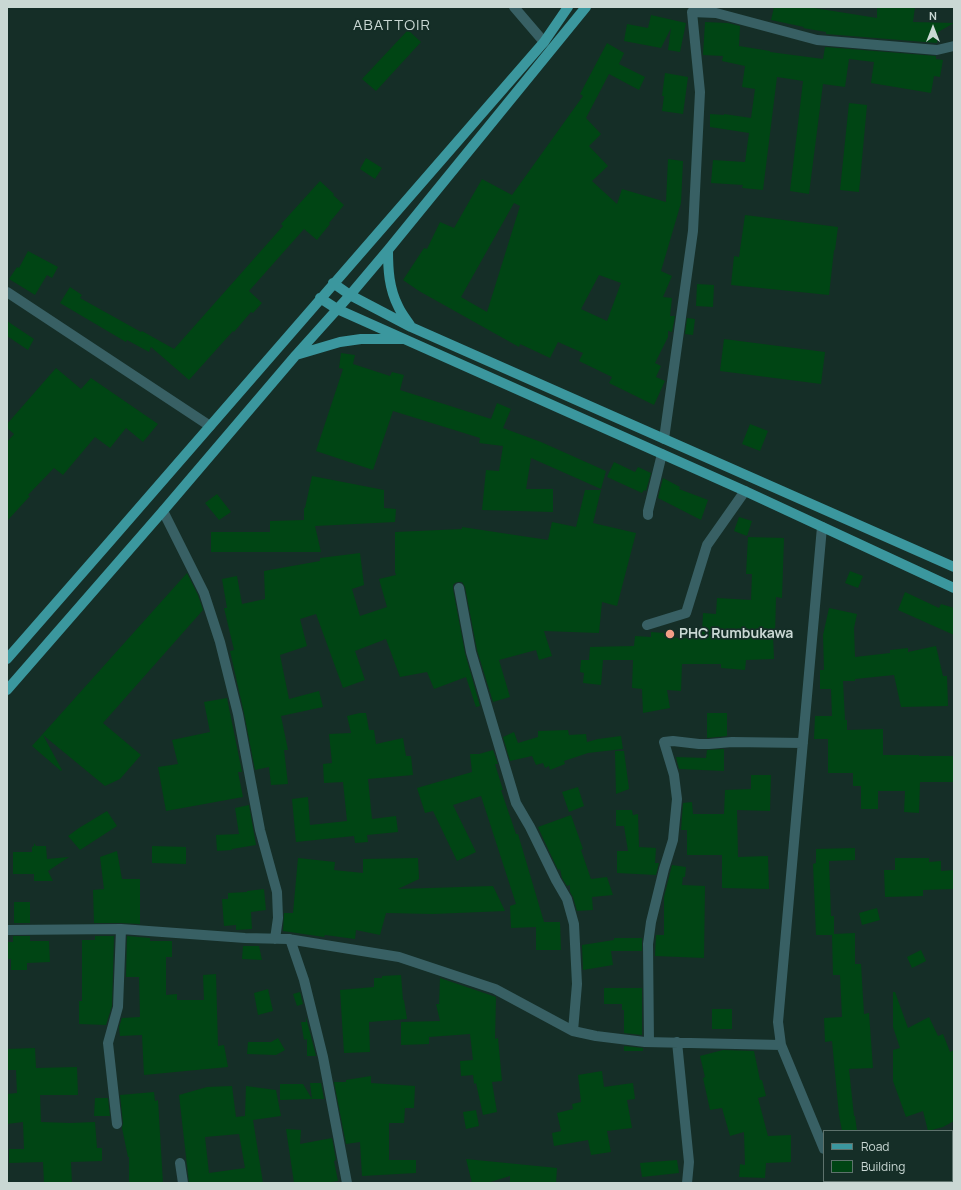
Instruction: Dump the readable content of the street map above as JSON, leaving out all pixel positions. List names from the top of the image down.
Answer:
{
  "districts": ["ABATTOIR"],
  "places": ["PHC Rumbukawa"],
  "legend": ["Road", "Building"],
  "north": "top"
}
